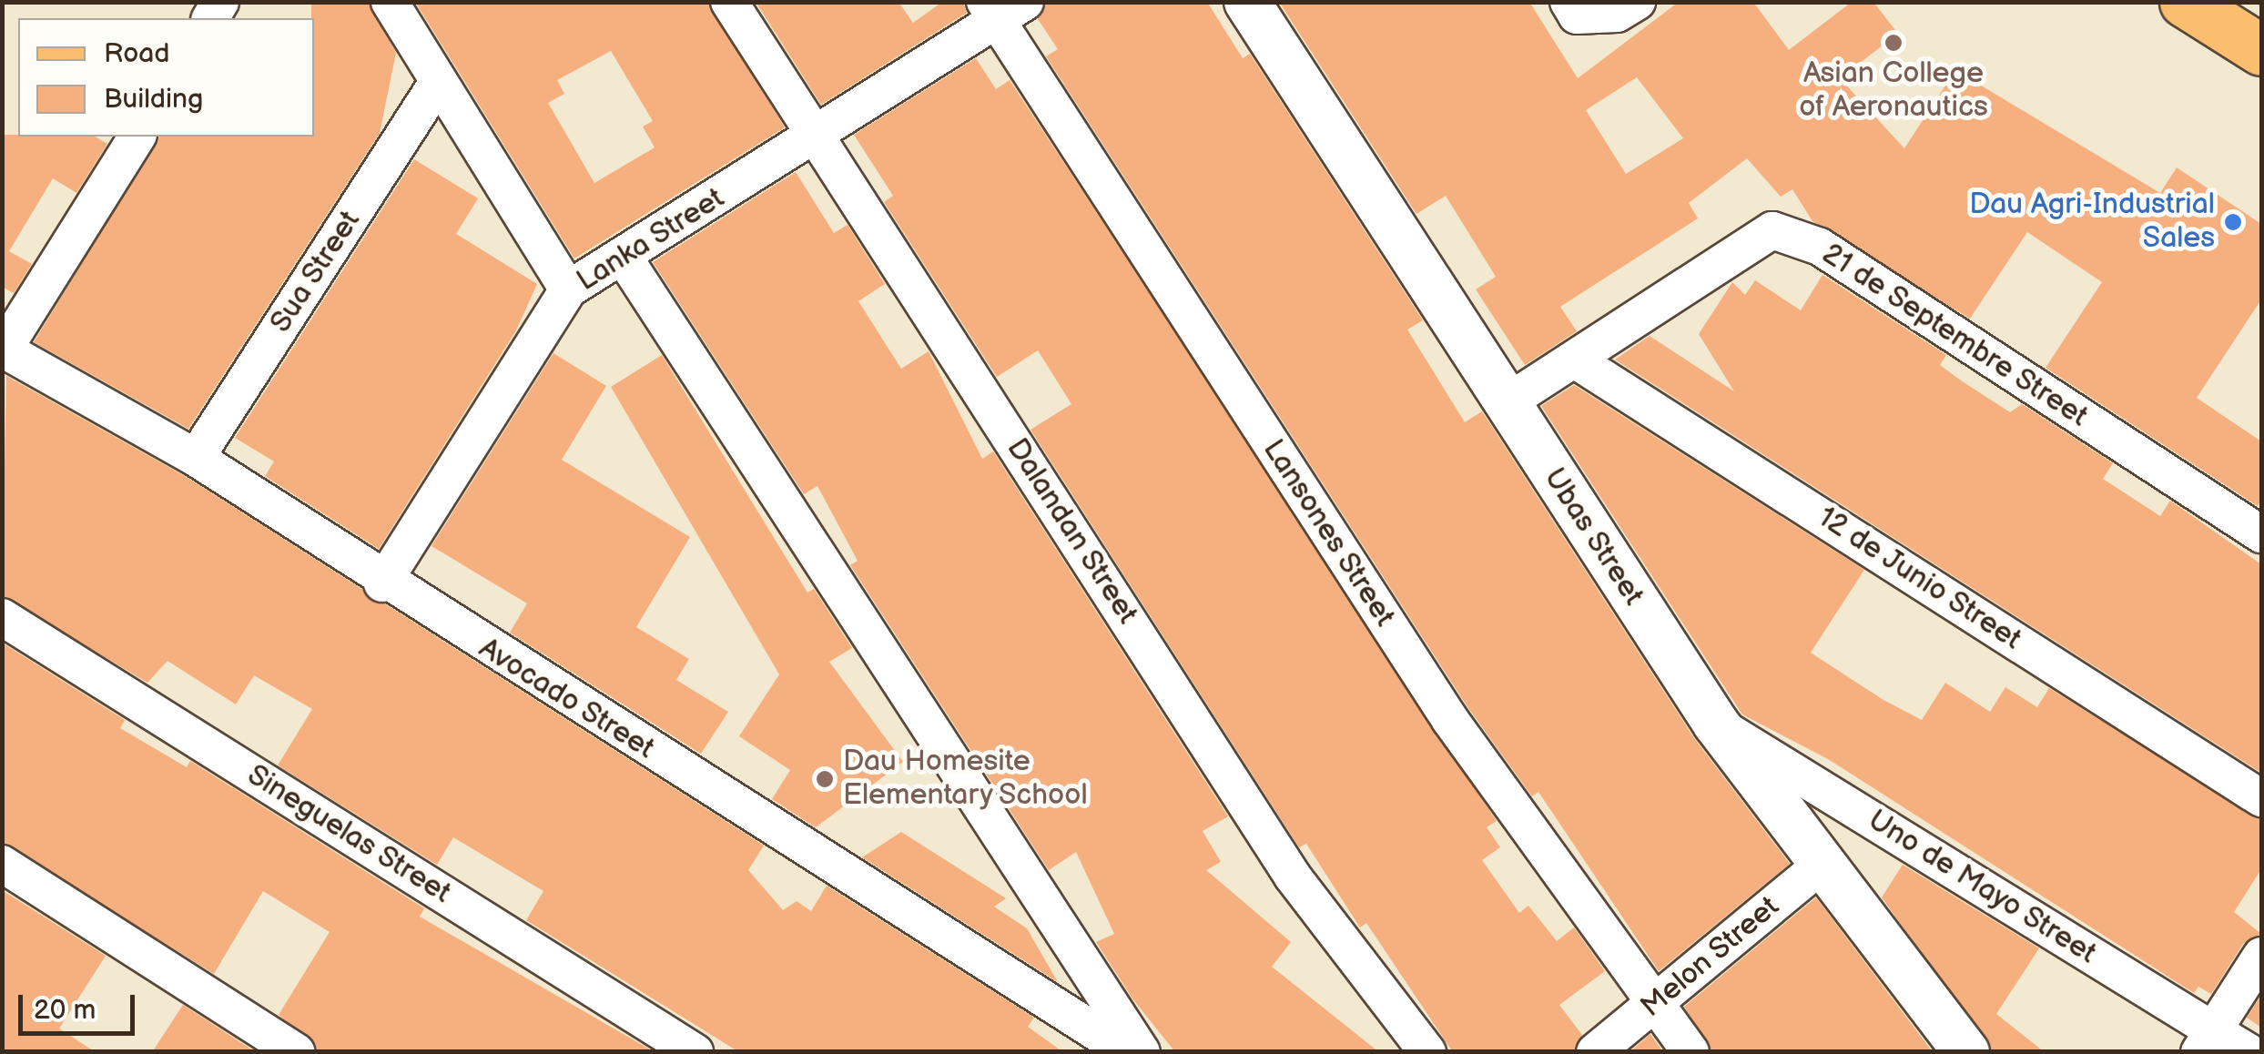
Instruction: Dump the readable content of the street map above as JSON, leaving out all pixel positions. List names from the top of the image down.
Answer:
{
  "streets": {
    "street": [
      "Lanka Street",
      "Sua Street",
      "21 de Septembre Street",
      "Dalandan Street",
      "Lansones Street",
      "Ubas Street",
      "12 de Junio Street",
      "Avocado Street",
      "Sineguelas Street",
      "Uno de Mayo Street",
      "Melon Street"
    ]
  },
  "crossings": [
    ["Lanka Street", "Dalandan Street"],
    ["Lanka Street", "Lansones Street"],
    ["Lanka Street", "Avocado Street"],
    ["Sua Street", "Avocado Street"],
    ["21 de Septembre Street", "Ubas Street"],
    ["21 de Septembre Street", "12 de Junio Street"],
    ["Lansones Street", "Melon Street"],
    ["Ubas Street", "Uno de Mayo Street"],
    ["Ubas Street", "Melon Street"]
  ],
  "places": ["Asian College of Aeronautics", "Dau Agri-Industrial Sales", "Dau Homesite Elementary School"],
  "legend": ["Road", "Building"],
  "scale_bar": "20 m"
}
